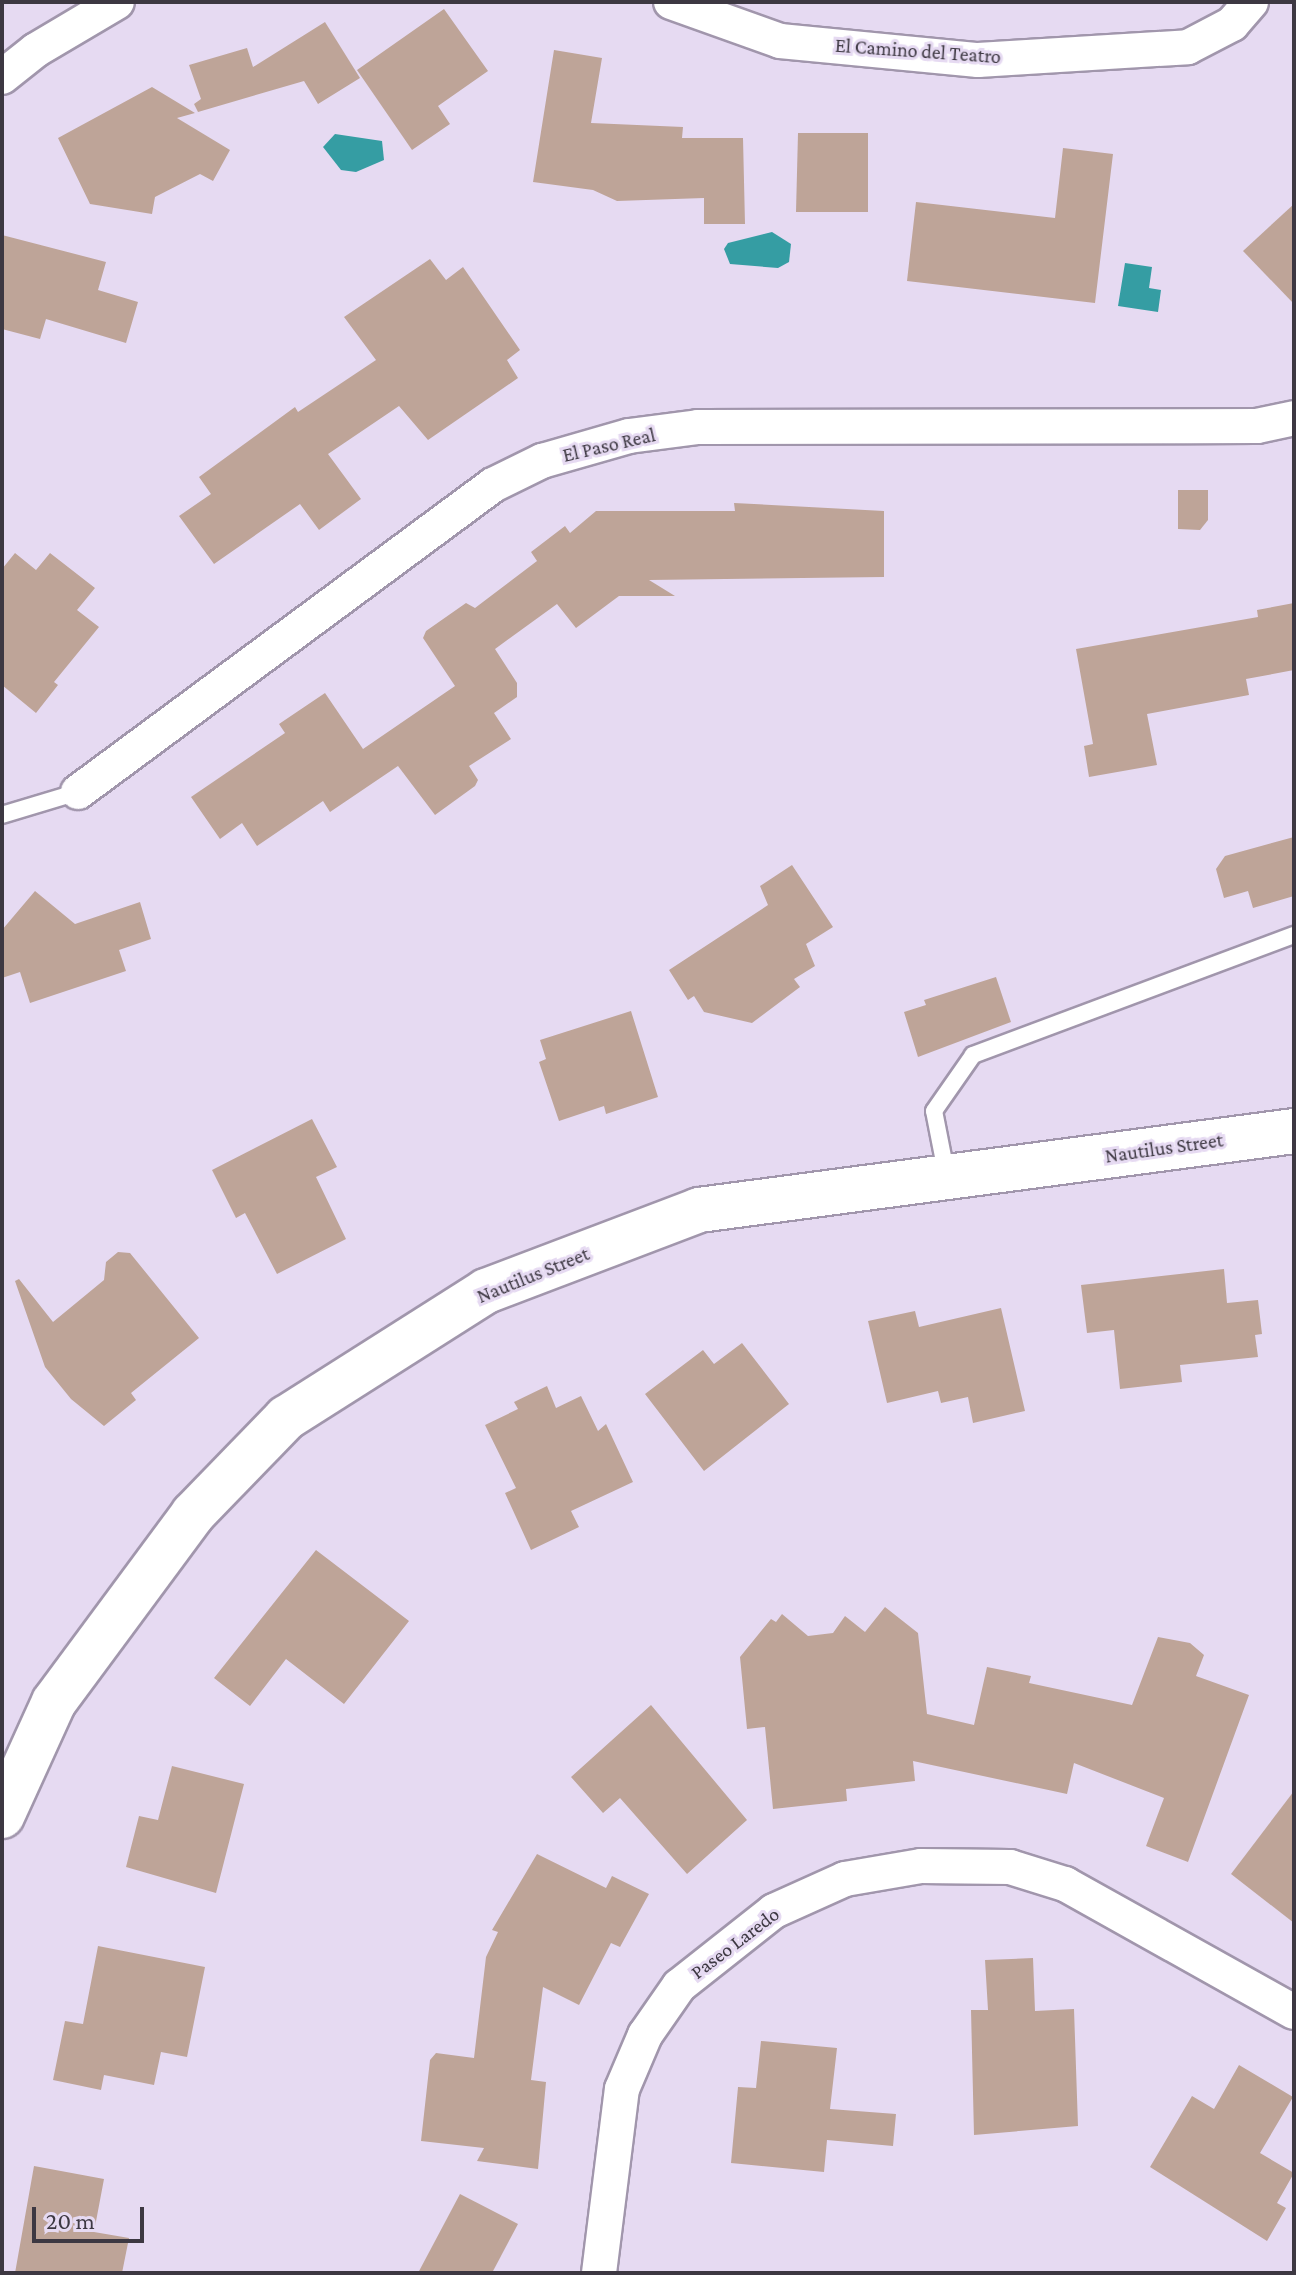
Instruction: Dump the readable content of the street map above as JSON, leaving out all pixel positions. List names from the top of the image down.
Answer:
{
  "streets": {
    "main road": ["Nautilus Street"],
    "street": ["El Camino del Teatro", "El Paso Real", "Paseo Laredo"]
  },
  "scale_bar": "20 m"
}
